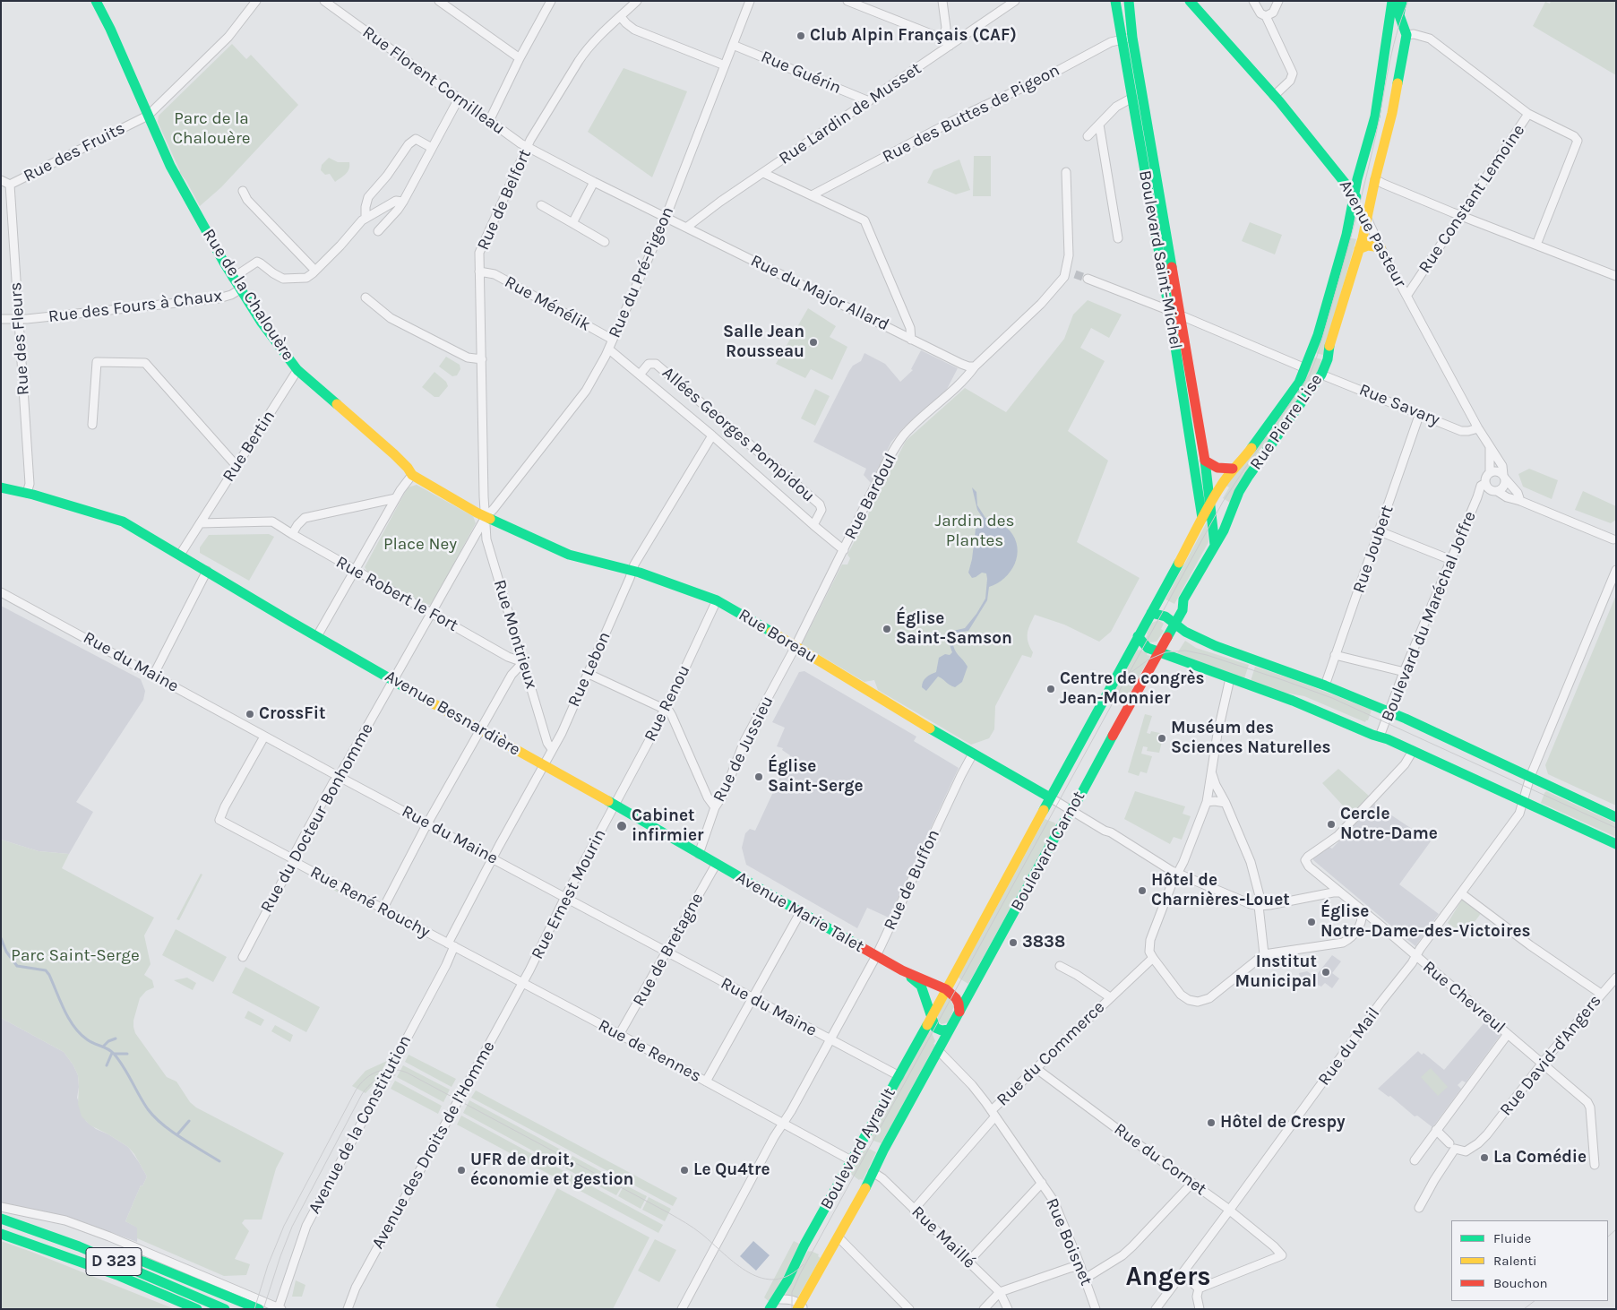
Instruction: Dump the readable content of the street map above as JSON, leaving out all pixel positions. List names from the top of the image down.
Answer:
{
  "streets": {
    "main road": [
      "Avenue Pasteur",
      "Boulevard Saint-Michel",
      "Rue de la Chalouère",
      "Rue Pierre Lise",
      "Rue Boreau",
      "Avenue Besnardière",
      "Boulevard Carnot",
      "Avenue Marie Talet",
      "Boulevard Ayrault",
      "D 323"
    ],
    "street": [
      "Rue Guérin",
      "Rue Florent Cornilleau",
      "Rue Lardin de Musset",
      "Rue des Buttes de Pigeon",
      "Rue des Fruits",
      "Rue Constant Lemoine",
      "Rue de Belfort",
      "Rue du Pré-Pigeon",
      "Rue du Major Allard",
      "Rue Ménélik",
      "Rue des Fours à Chaux",
      "Rue des Fleurs",
      "Rue Savary",
      "Allées Georges Pompidou",
      "Rue Bertin",
      "Rue Bardoul",
      "Rue Joubert",
      "Rue Robert le Fort",
      "Boulevard du Maréchal Joffre",
      "Rue Montrieux",
      "Rue du Maine",
      "Rue Lebon",
      "Rue Renou",
      "Rue de Jussieu",
      "Rue du Docteur Bonhomme",
      "Rue de Buffon",
      "Rue Ernest Mourin",
      "Rue René Rouchy",
      "Rue de Bretagne",
      "Rue Chevreul",
      "Rue du Mail",
      "Rue de Rennes",
      "Rue du Commerce",
      "Rue David-d'Angers",
      "Avenue de la Constitution",
      "Avenue des Droits de l'Homme",
      "Rue du Cornet",
      "Rue Maillé",
      "Rue Boisnet"
    ]
  },
  "crossings": [
    ["Rue Guérin", "Rue Lardin de Musset"],
    ["Rue Guérin", "Rue du Pré-Pigeon"],
    ["Rue Florent Cornilleau", "Rue de Belfort"],
    ["Rue Florent Cornilleau", "Rue du Pré-Pigeon"],
    ["Rue Florent Cornilleau", "Rue du Major Allard"],
    ["Rue Lardin de Musset", "Rue du Major Allard"],
    ["Rue des Buttes de Pigeon", "Boulevard Saint-Michel"],
    ["Rue des Fruits", "Rue de la Chalouère"],
    ["Rue des Fruits", "Rue des Fleurs"],
    ["Rue Constant Lemoine", "Avenue Pasteur"],
    ["Rue Constant Lemoine", "Rue Pierre Lise"],
    ["Rue de Belfort", "Rue du Pré-Pigeon"],
    ["Rue de Belfort", "Rue de la Chalouère"],
    ["Rue de Belfort", "Rue Ménélik"],
    ["Rue de Belfort", "Rue Montrieux"],
    ["Rue de Belfort", "Rue Boreau"],
    ["Avenue Pasteur", "Rue Savary"],
    ["Avenue Pasteur", "Rue Pierre Lise"],
    ["Avenue Pasteur", "Boulevard du Maréchal Joffre"],
    ["Boulevard Saint-Michel", "Rue Pierre Lise"],
    ["Rue du Pré-Pigeon", "Rue du Major Allard"],
    ["Rue du Pré-Pigeon", "Rue de la Chalouère"],
    ["Rue du Pré-Pigeon", "Rue Ménélik"],
    ["Rue du Pré-Pigeon", "Allées Georges Pompidou"],
    ["Rue du Pré-Pigeon", "Rue Robert le Fort"],
    ["Rue du Pré-Pigeon", "Rue Montrieux"],
    ["Rue du Pré-Pigeon", "Rue Boreau"],
    ["Rue du Pré-Pigeon", "Rue du Docteur Bonhomme"],
    ["Rue du Major Allard", "Rue Bardoul"],
    ["Rue de la Chalouère", "Rue des Fours à Chaux"],
    ["Rue de la Chalouère", "Rue Bertin"],
    ["Rue de la Chalouère", "Rue Montrieux"],
    ["Rue de la Chalouère", "Rue Boreau"],
    ["Rue des Fours à Chaux", "Rue des Fleurs"],
    ["Rue des Fleurs", "Avenue Besnardière"],
    ["Rue Savary", "Rue Pierre Lise"],
    ["Rue Savary", "Rue Joubert"],
    ["Allées Georges Pompidou", "Rue Bardoul"],
    ["Allées Georges Pompidou", "Rue Lebon"],
    ["Rue Bertin", "Rue Robert le Fort"],
    ["Rue Bertin", "Avenue Besnardière"],
    ["Rue Bardoul", "Rue Boreau"],
    ["Rue Bardoul", "Rue de Jussieu"],
    ["Rue Robert le Fort", "Rue Montrieux"],
    ["Rue Robert le Fort", "Rue du Docteur Bonhomme"],
    ["Rue Montrieux", "Rue Boreau"],
    ["Rue Montrieux", "Rue Lebon"],
    ["Rue Boreau", "Rue Lebon"],
    ["Rue Boreau", "Rue Renou"],
    ["Rue Boreau", "Rue de Jussieu"],
    ["Rue Boreau", "Boulevard Carnot"],
    ["Rue Boreau", "Rue de Buffon"],
    ["Rue du Maine", "Rue Lebon"],
    ["Rue du Maine", "Rue du Docteur Bonhomme"],
    ["Rue du Maine", "Rue de Buffon"],
    ["Rue du Maine", "Rue Ernest Mourin"],
    ["Rue du Maine", "Rue René Rouchy"],
    ["Rue du Maine", "Rue de Bretagne"],
    ["Rue du Maine", "Avenue de la Constitution"],
    ["Rue du Maine", "Boulevard Ayrault"],
    ["Rue Lebon", "Avenue Besnardière"],
    ["Rue Lebon", "Avenue de la Constitution"],
    ["Rue Renou", "Avenue Besnardière"],
    ["Rue Renou", "Rue Ernest Mourin"],
    ["Avenue Besnardière", "Rue de Jussieu"],
    ["Avenue Besnardière", "Rue du Docteur Bonhomme"],
    ["Avenue Besnardière", "Rue Ernest Mourin"],
    ["Avenue Besnardière", "Avenue Marie Talet"],
    ["Rue de Jussieu", "Avenue Marie Talet"],
    ["Rue du Docteur Bonhomme", "Rue René Rouchy"],
    ["Boulevard Carnot", "Avenue Marie Talet"],
    ["Boulevard Carnot", "Boulevard Ayrault"],
    ["Boulevard Carnot", "Rue Boisnet"],
    ["Rue de Buffon", "Avenue Marie Talet"],
    ["Rue de Buffon", "Rue de Rennes"],
    ["Rue Ernest Mourin", "Rue de Rennes"],
    ["Rue Ernest Mourin", "Avenue des Droits de l'Homme"],
    ["Rue René Rouchy", "Rue de Rennes"],
    ["Rue René Rouchy", "Avenue de la Constitution"],
    ["Avenue Marie Talet", "Rue de Bretagne"],
    ["Avenue Marie Talet", "Boulevard Ayrault"],
    ["Rue de Bretagne", "Rue de Rennes"],
    ["Rue Chevreul", "Rue du Mail"],
    ["Rue Chevreul", "Rue David-d'Angers"],
    ["Rue du Mail", "Rue du Cornet"],
    ["Rue de Rennes", "Avenue de la Constitution"],
    ["Rue de Rennes", "Avenue des Droits de l'Homme"],
    ["Rue de Rennes", "Boulevard Ayrault"],
    ["Rue du Commerce", "Rue du Cornet"],
    ["Rue du Commerce", "Rue Maillé"],
    ["Rue du Commerce", "Rue Boisnet"],
    ["Boulevard Ayrault", "Rue Maillé"],
    ["Boulevard Ayrault", "Rue Boisnet"]
  ],
  "districts": ["Angers"],
  "parks": [
    "Parc de la Chalouère",
    "Jardin des Plantes",
    "Place Ney",
    "Parc Saint-Serge"
  ],
  "places": [
    "Club Alpin Français (CAF)",
    "Salle Jean Rousseau",
    "Église Saint-Samson",
    "Centre de congrès Jean-Monnier",
    "CrossFit",
    "Muséum des Sciences Naturelles",
    "Église Saint-Serge",
    "Cercle Notre-Dame",
    "Cabinet infirmier",
    "Hôtel de Charnières-Louet",
    "Église Notre-Dame-des-Victoires",
    "3838",
    "Institut Municipal",
    "Hôtel de Crespy",
    "La Comédie",
    "UFR de droit, économie et gestion",
    "Le Qu4tre"
  ],
  "legend": ["Fluide", "Ralenti", "Bouchon"]
}
